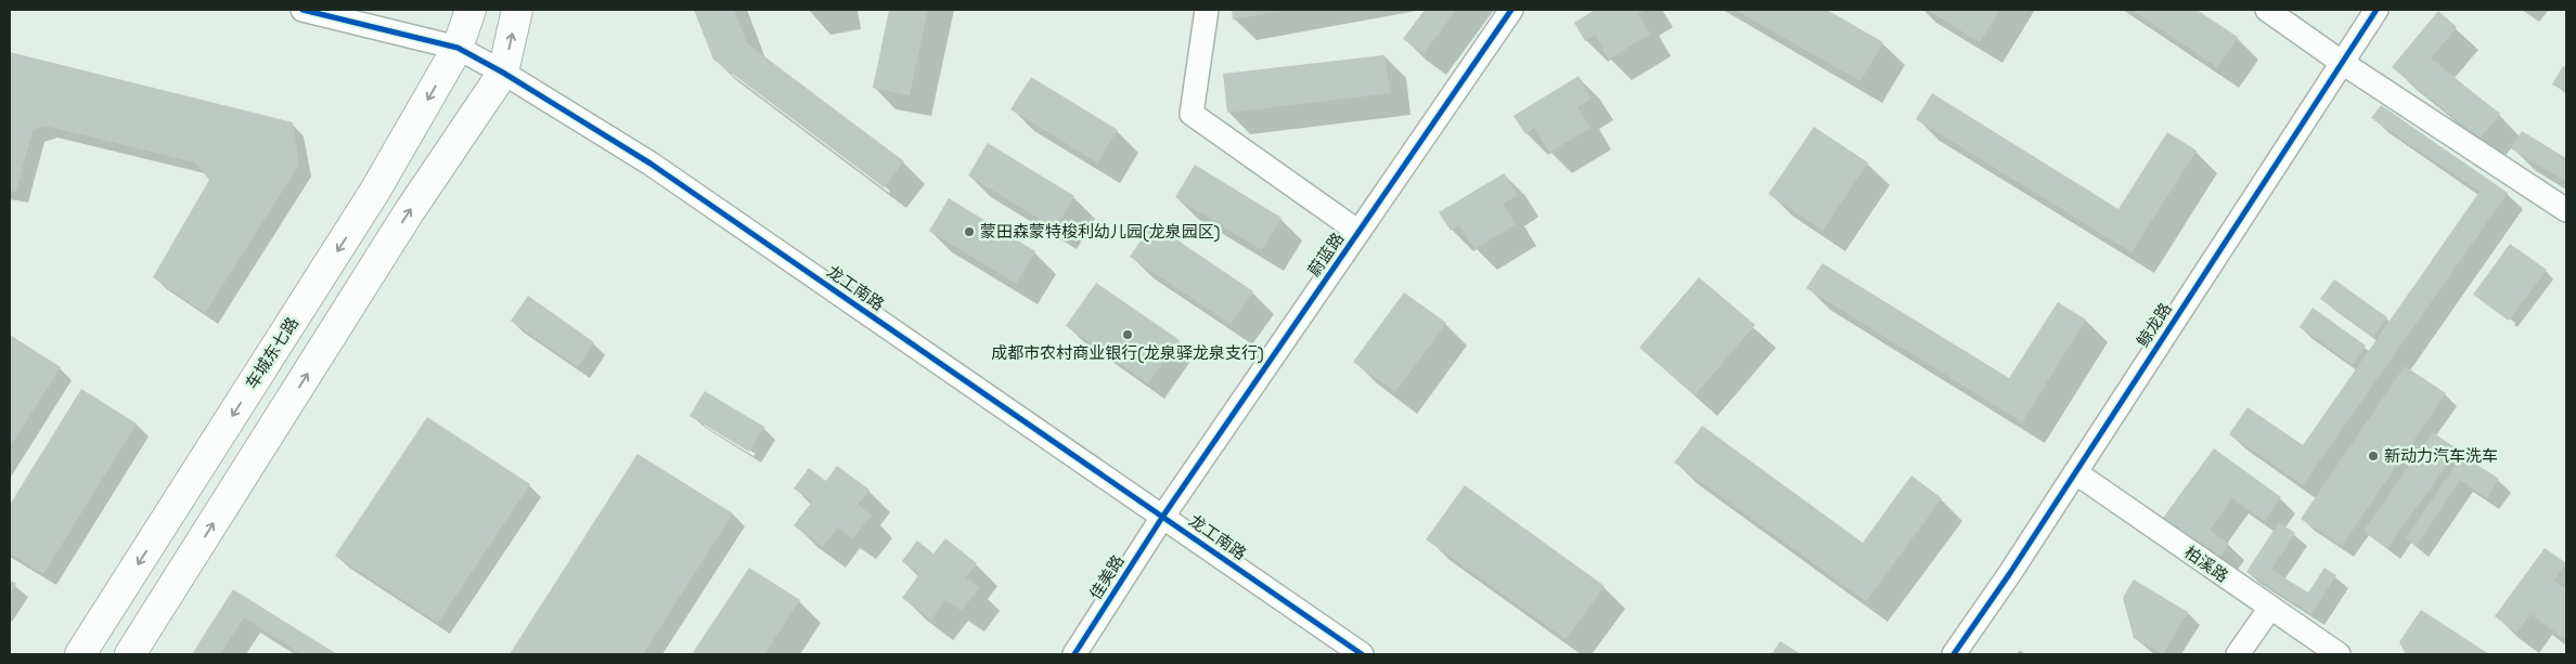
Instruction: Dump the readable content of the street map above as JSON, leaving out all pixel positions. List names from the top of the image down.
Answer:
{
  "streets": {
    "main road": ["车城东七路"],
    "street": [
      "蔚蓝路",
      "龙工南路",
      "鲸龙路",
      "柏溪路",
      "佳美路"
    ]
  },
  "crossings": [
    ["蔚蓝路", "龙工南路"],
    ["蔚蓝路", "佳美路"],
    ["龙工南路", "车城东七路"],
    ["龙工南路", "佳美路"],
    ["鲸龙路", "柏溪路"]
  ],
  "places": ["蒙田森蒙特梭利幼儿园(龙泉园区)", "成都市农村商业银行(龙泉驿龙泉支行)", "新动力汽车洗车"]
}
